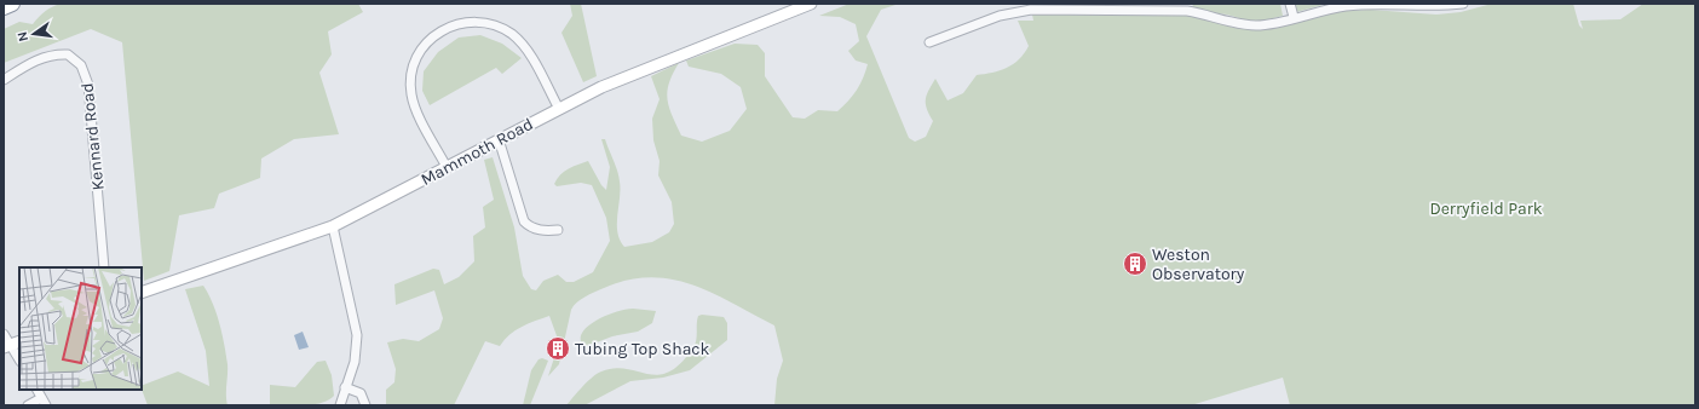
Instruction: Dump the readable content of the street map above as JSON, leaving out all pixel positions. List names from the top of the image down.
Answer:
{
  "streets": {
    "main road": ["Mammoth Road"],
    "street": ["Kennard Road"]
  },
  "parks": ["Derryfield Park"],
  "places": {
    "building": ["Weston Observatory", "Tubing Top Shack"]
  },
  "north": "left"
}
